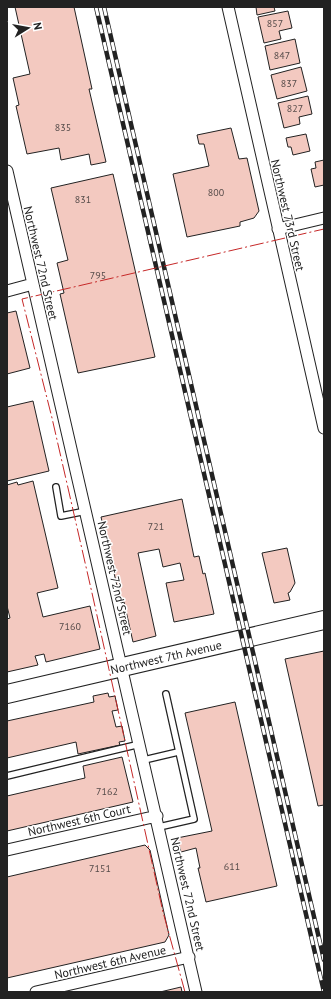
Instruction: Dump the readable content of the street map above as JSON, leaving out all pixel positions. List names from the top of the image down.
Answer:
{
  "streets": {
    "main road": ["Northwest 7th Avenue"],
    "street": [
      "Northwest 73rd Street",
      "Northwest 72nd Street",
      "Northwest 6th Court",
      "Northwest 6th Avenue"
    ]
  },
  "crossings": [
    ["Northwest 72nd Street", "Northwest 7th Avenue"],
    ["Northwest 72nd Street", "Northwest 6th Court"],
    ["Northwest 72nd Street", "Northwest 6th Avenue"]
  ],
  "house_numbers": [
    "857",
    "847",
    "837",
    "827",
    "835",
    "800",
    "831",
    "795",
    "721",
    "7160",
    "7162",
    "611",
    "7151"
  ],
  "north": "right"
}
